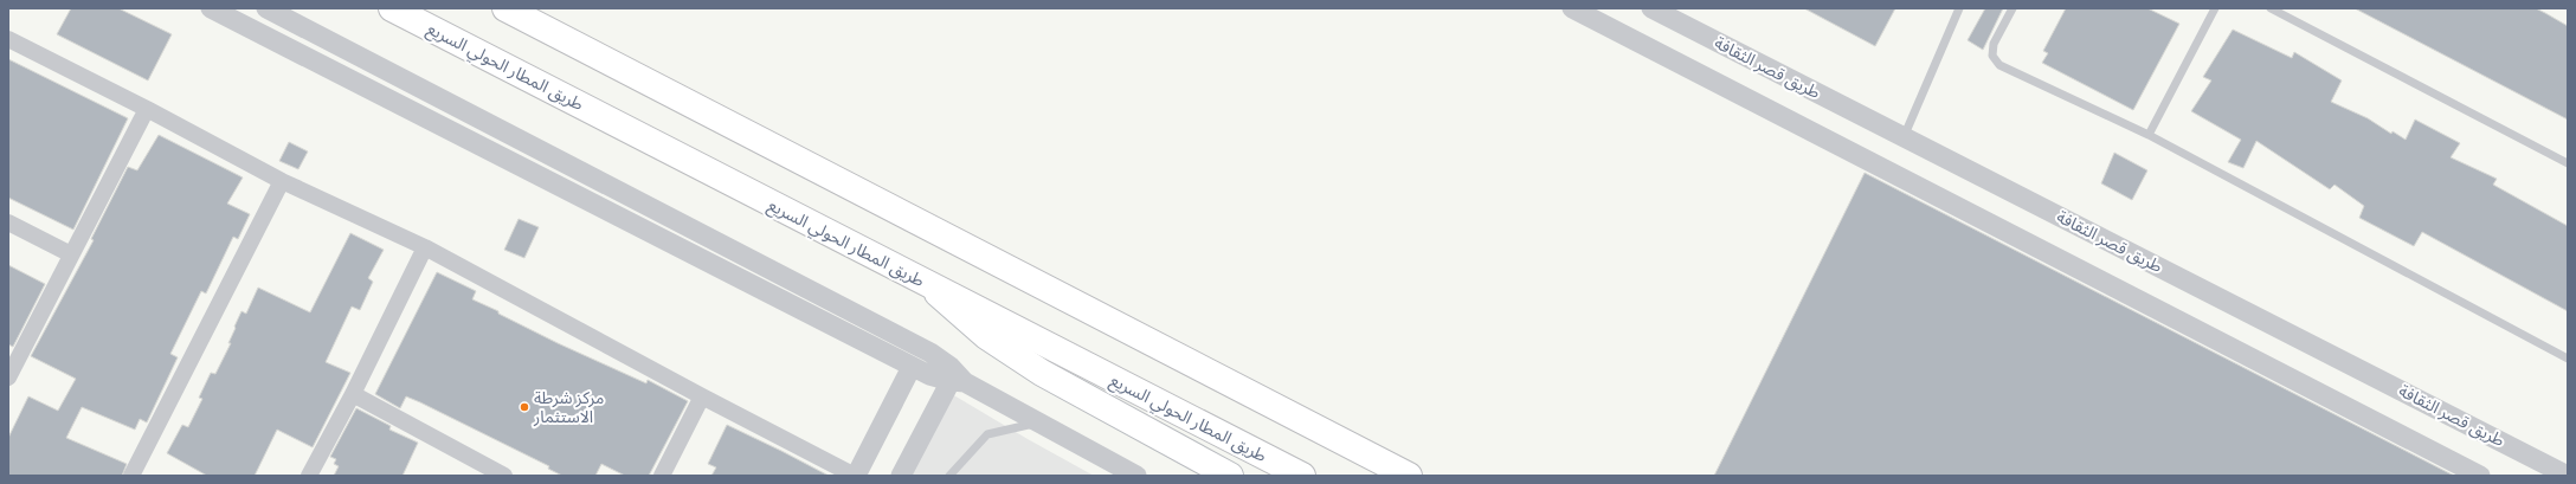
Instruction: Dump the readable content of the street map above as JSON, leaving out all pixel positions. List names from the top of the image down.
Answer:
{
  "streets": {
    "main road": ["طريق المطار الحولي السريع"],
    "street": ["طريق قصر الثقافة"]
  },
  "places": ["مركز شرطة الاستثمار"]
}
